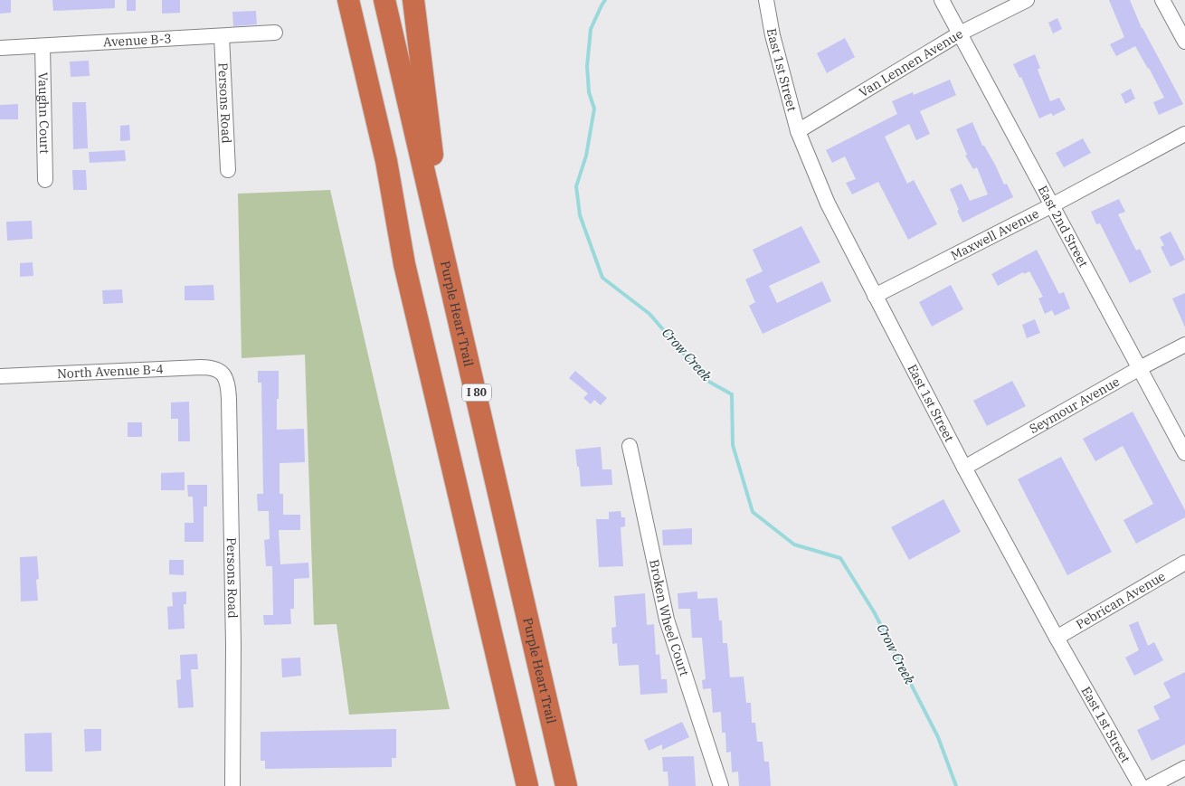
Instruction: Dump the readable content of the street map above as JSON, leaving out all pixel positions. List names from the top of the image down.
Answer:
{
  "streets": {
    "highway": ["Purple Heart Trail", "I 80"],
    "street": [
      "Avenue B-3",
      "Van Lennen Avenue",
      "East 1st Street",
      "Persons Road",
      "Vaughn Court",
      "East 2nd Street",
      "Maxwell Avenue",
      "North Avenue B-4",
      "Seymour Avenue",
      "Pebrican Avenue",
      "Broken Wheel Court"
    ]
  },
  "crossings": [
    ["Avenue B-3", "Persons Road"],
    ["Avenue B-3", "Vaughn Court"],
    ["Van Lennen Avenue", "East 1st Street"],
    ["Van Lennen Avenue", "East 2nd Street"],
    ["East 1st Street", "Maxwell Avenue"],
    ["East 1st Street", "Seymour Avenue"],
    ["East 1st Street", "Pebrican Avenue"],
    ["Persons Road", "North Avenue B-4"],
    ["East 2nd Street", "Maxwell Avenue"],
    ["East 2nd Street", "Seymour Avenue"]
  ],
  "water": ["Crow Creek"]
}
